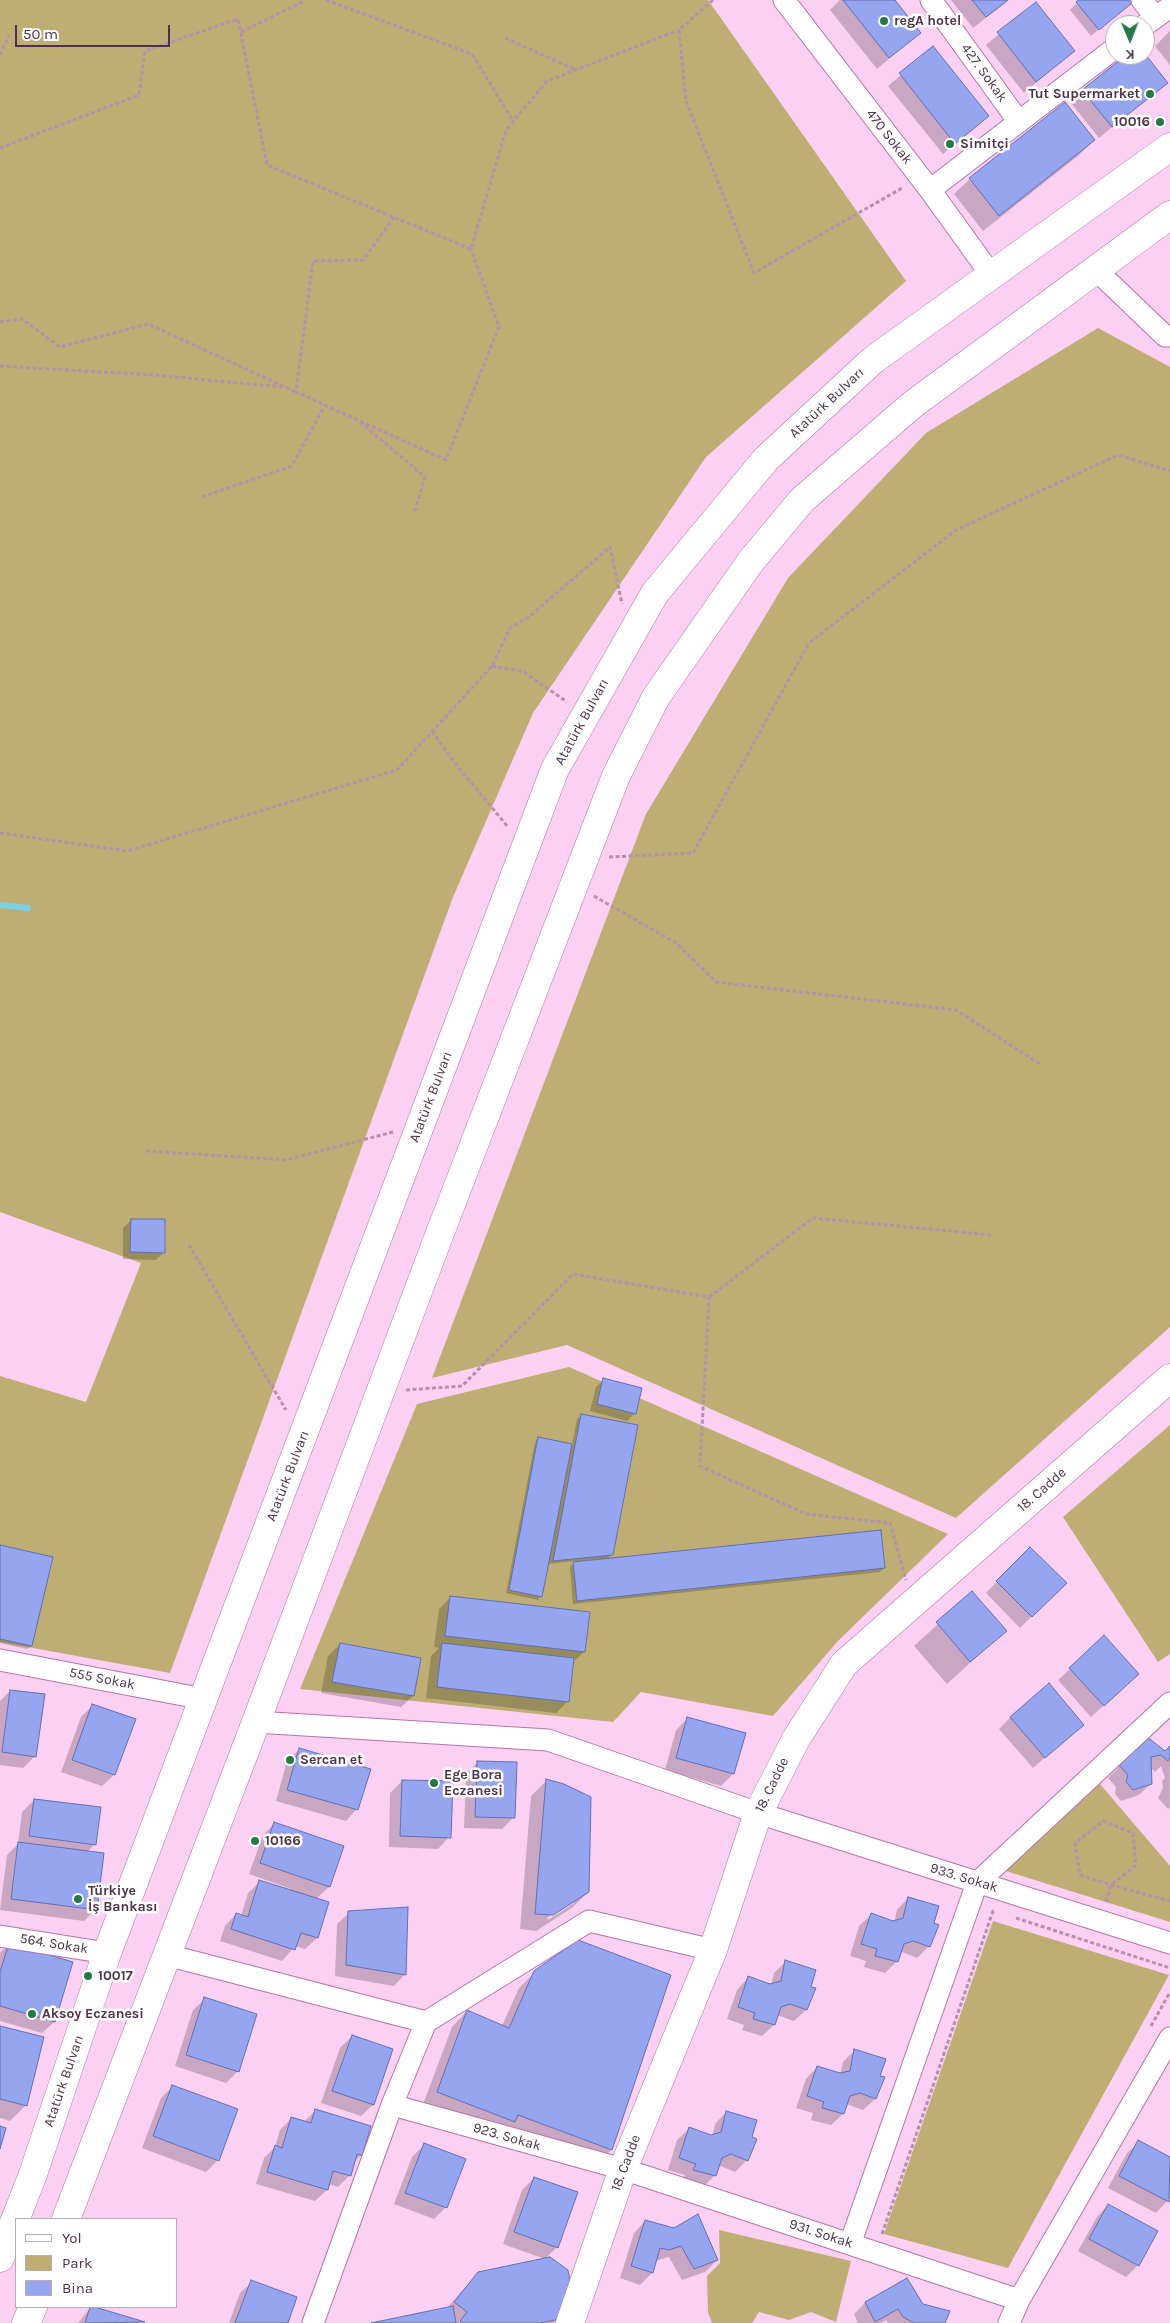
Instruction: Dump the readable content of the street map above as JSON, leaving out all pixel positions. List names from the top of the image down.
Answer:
{
  "streets": {
    "main road": ["Atatürk Bulvarı", "18. Cadde"],
    "street": [
      "427. Sokak",
      "470 Sokak",
      "555 Sokak",
      "933. Sokak",
      "564. Sokak",
      "923. Sokak",
      "931. Sokak"
    ]
  },
  "crossings": [
    ["470 Sokak", "Atatürk Bulvarı"],
    ["Atatürk Bulvarı", "555 Sokak"],
    ["Atatürk Bulvarı", "564. Sokak"],
    ["18. Cadde", "933. Sokak"],
    ["18. Cadde", "923. Sokak"],
    ["18. Cadde", "931. Sokak"],
    ["923. Sokak", "931. Sokak"]
  ],
  "places": [
    "regA hotel",
    "Tut Supermarket",
    "10016",
    "Simitçi",
    "Sercan et",
    "Ege Bora Eczanesi",
    "10166",
    "Türkiye İş Bankası",
    "10017",
    "Aksoy Eczanesi"
  ],
  "legend": ["Yol", "Park", "Bina"],
  "scale_bar": "50 m",
  "north": "bottom"
}
